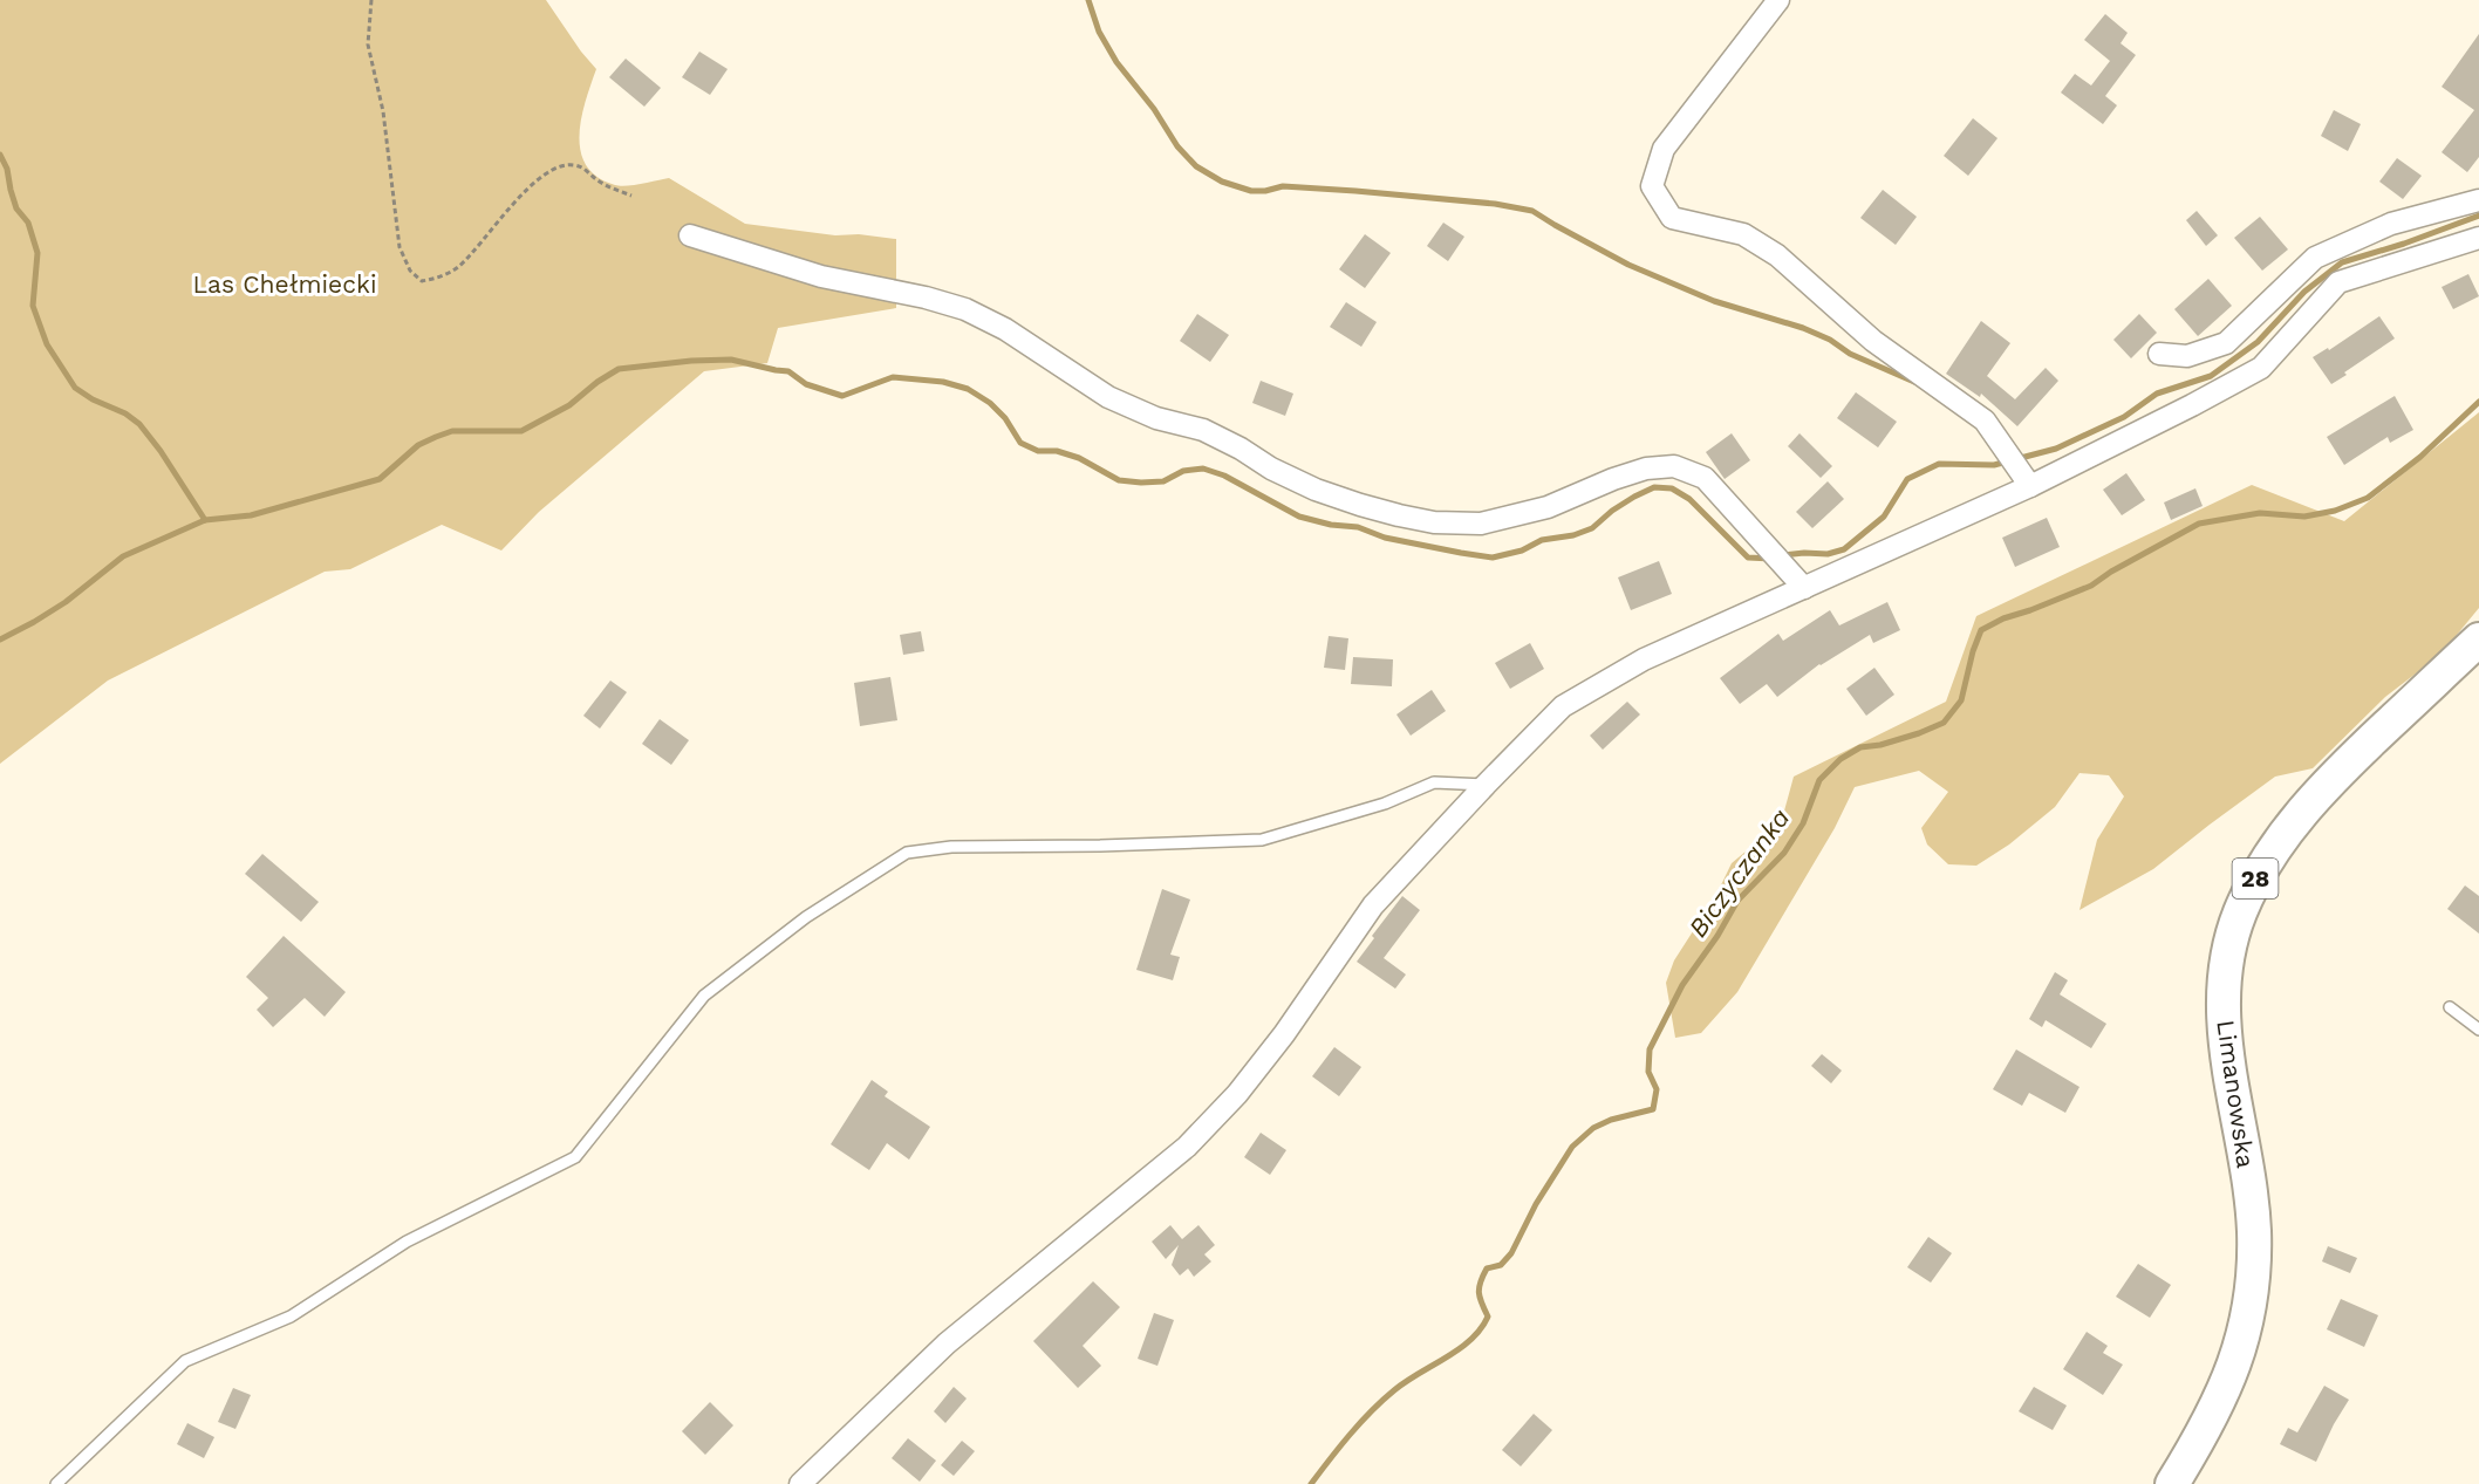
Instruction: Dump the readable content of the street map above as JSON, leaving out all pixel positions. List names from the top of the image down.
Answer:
{
  "streets": {
    "main road": ["28", "Limanowska"]
  },
  "water": ["Biczyczanka"],
  "parks": ["Las Chełmiecki"]
}
